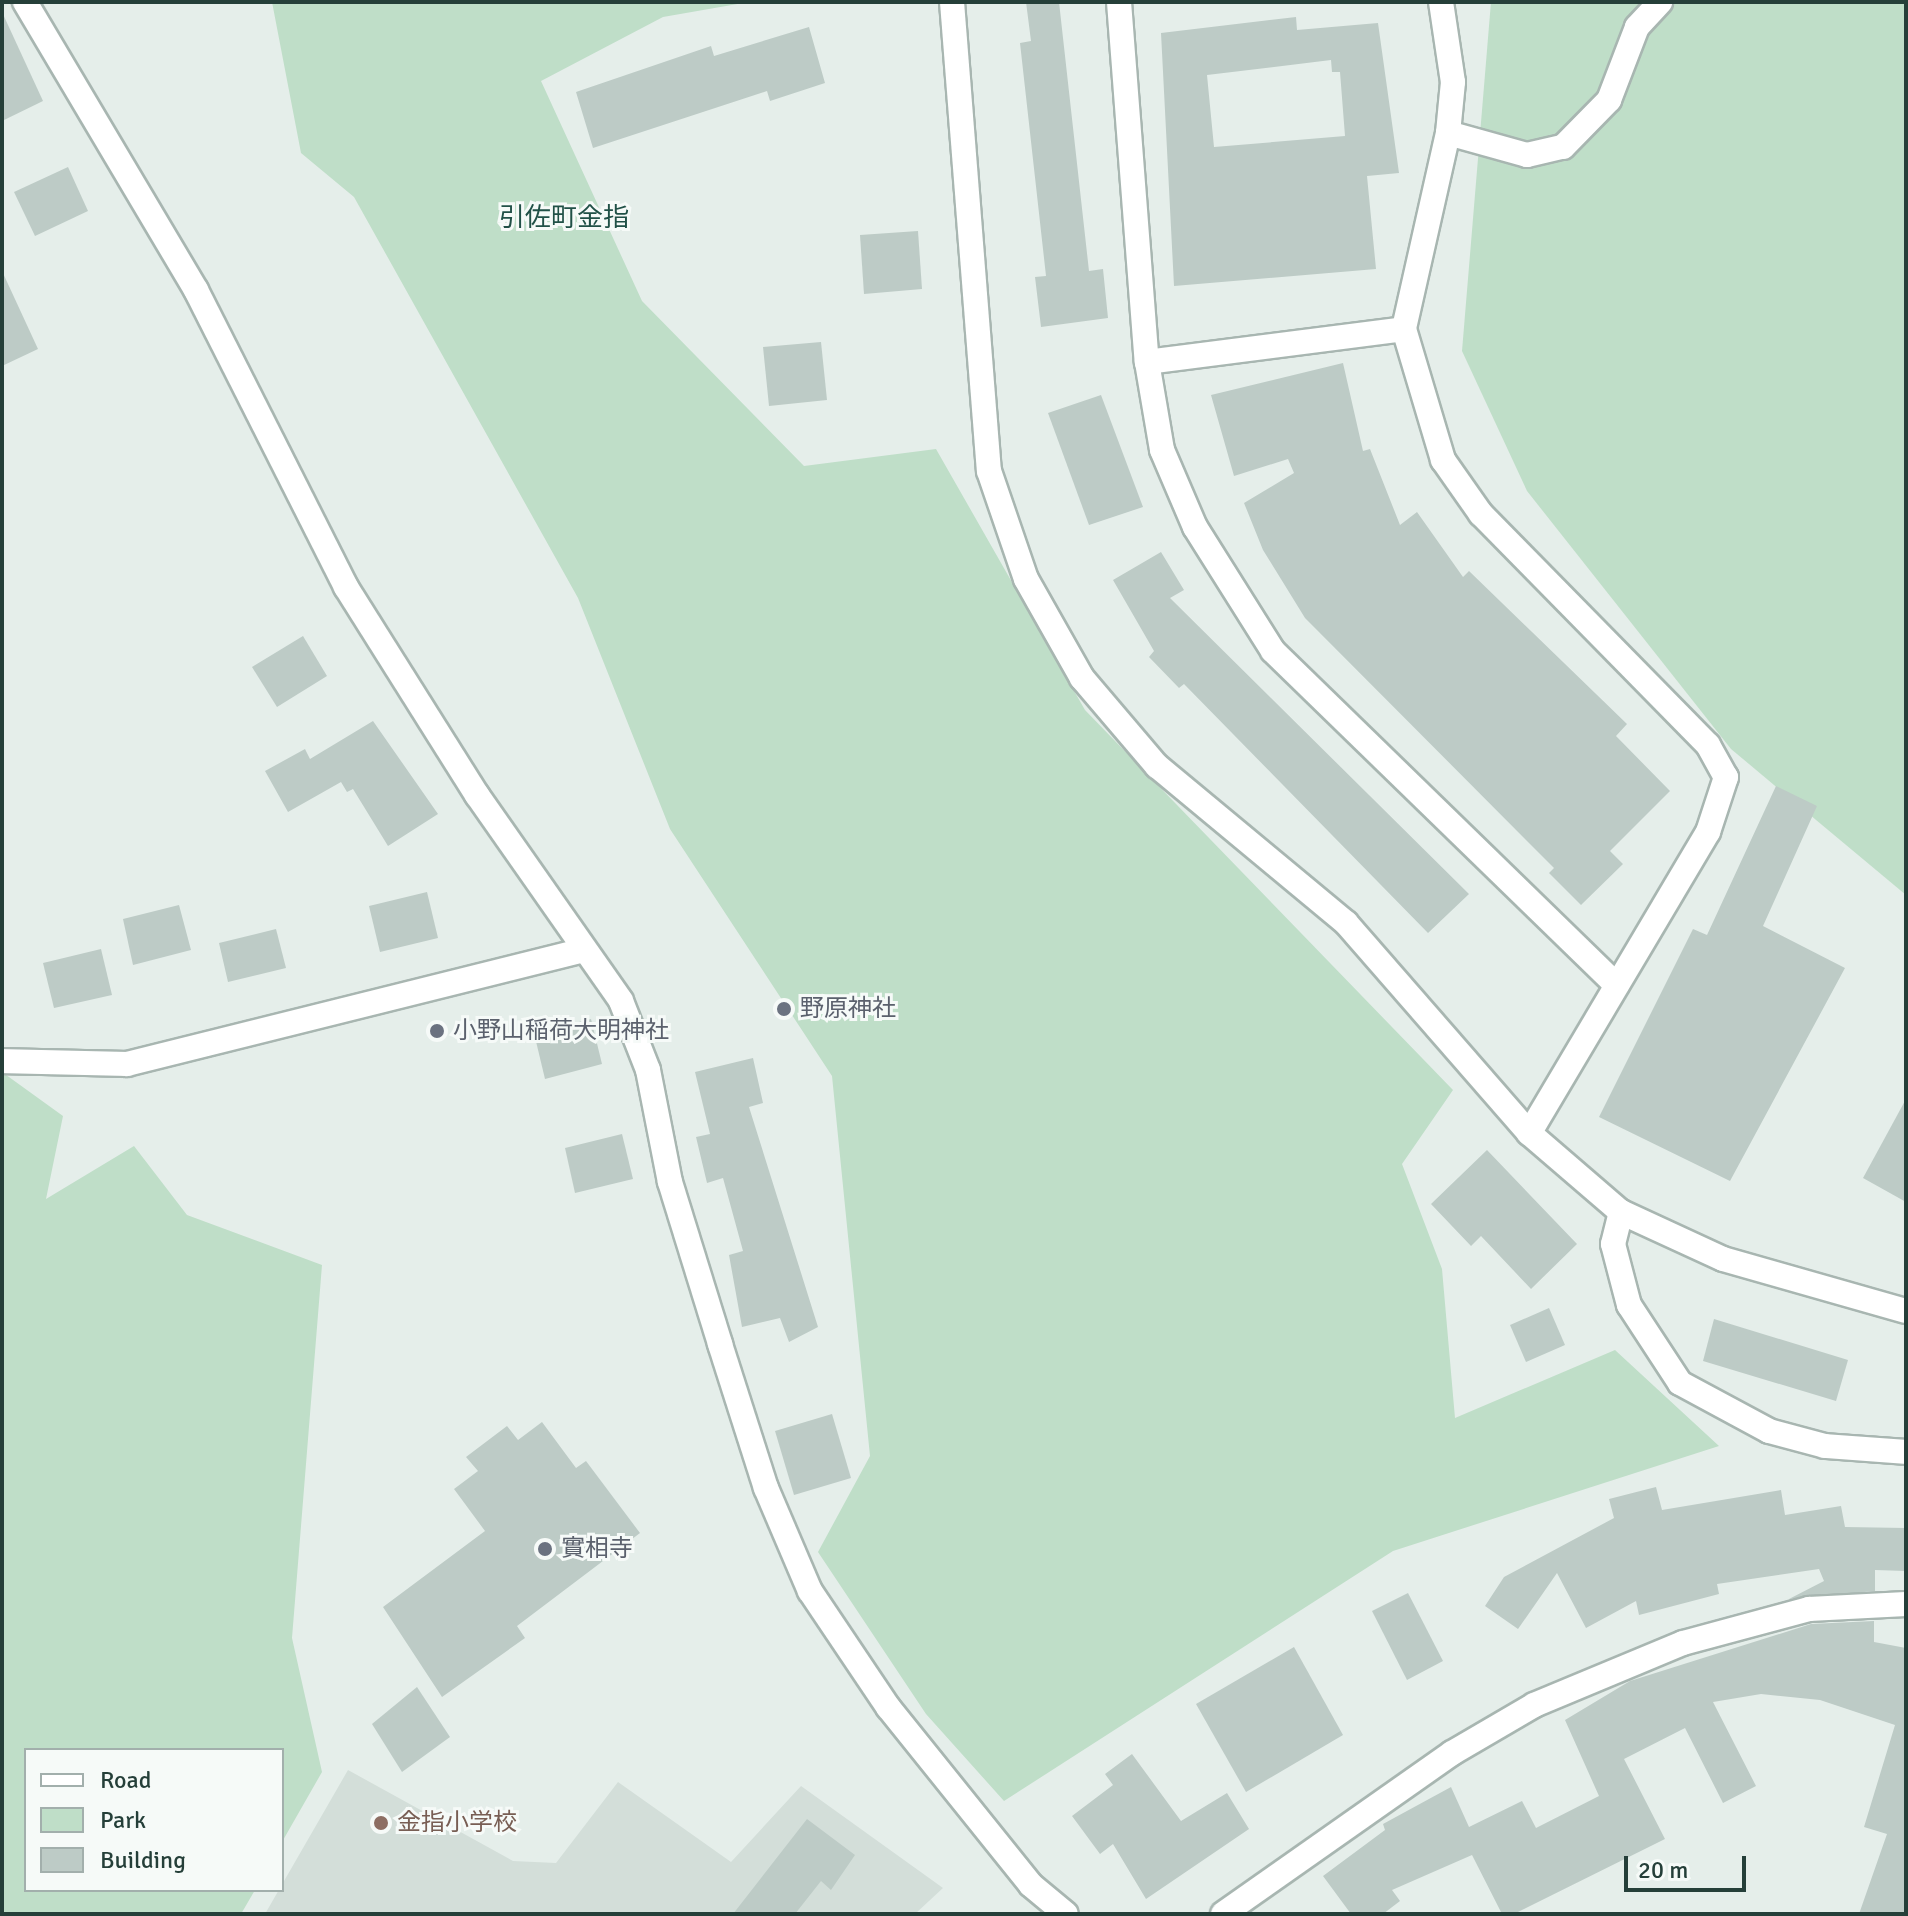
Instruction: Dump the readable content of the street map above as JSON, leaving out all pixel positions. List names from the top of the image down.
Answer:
{
  "districts": ["引佐町金指"],
  "places": [
    "野原神社",
    "小野山稲荷大明神社",
    "實相寺",
    "金指小学校"
  ],
  "legend": ["Road", "Park", "Building"],
  "scale_bar": "20 m"
}
